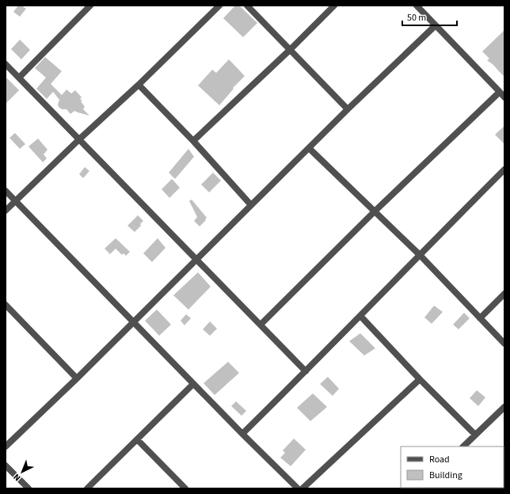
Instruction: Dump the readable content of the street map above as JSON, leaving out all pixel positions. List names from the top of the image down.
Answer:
{
  "legend": ["Road", "Building"],
  "scale_bar": "50 m",
  "north": "bottom left"
}
